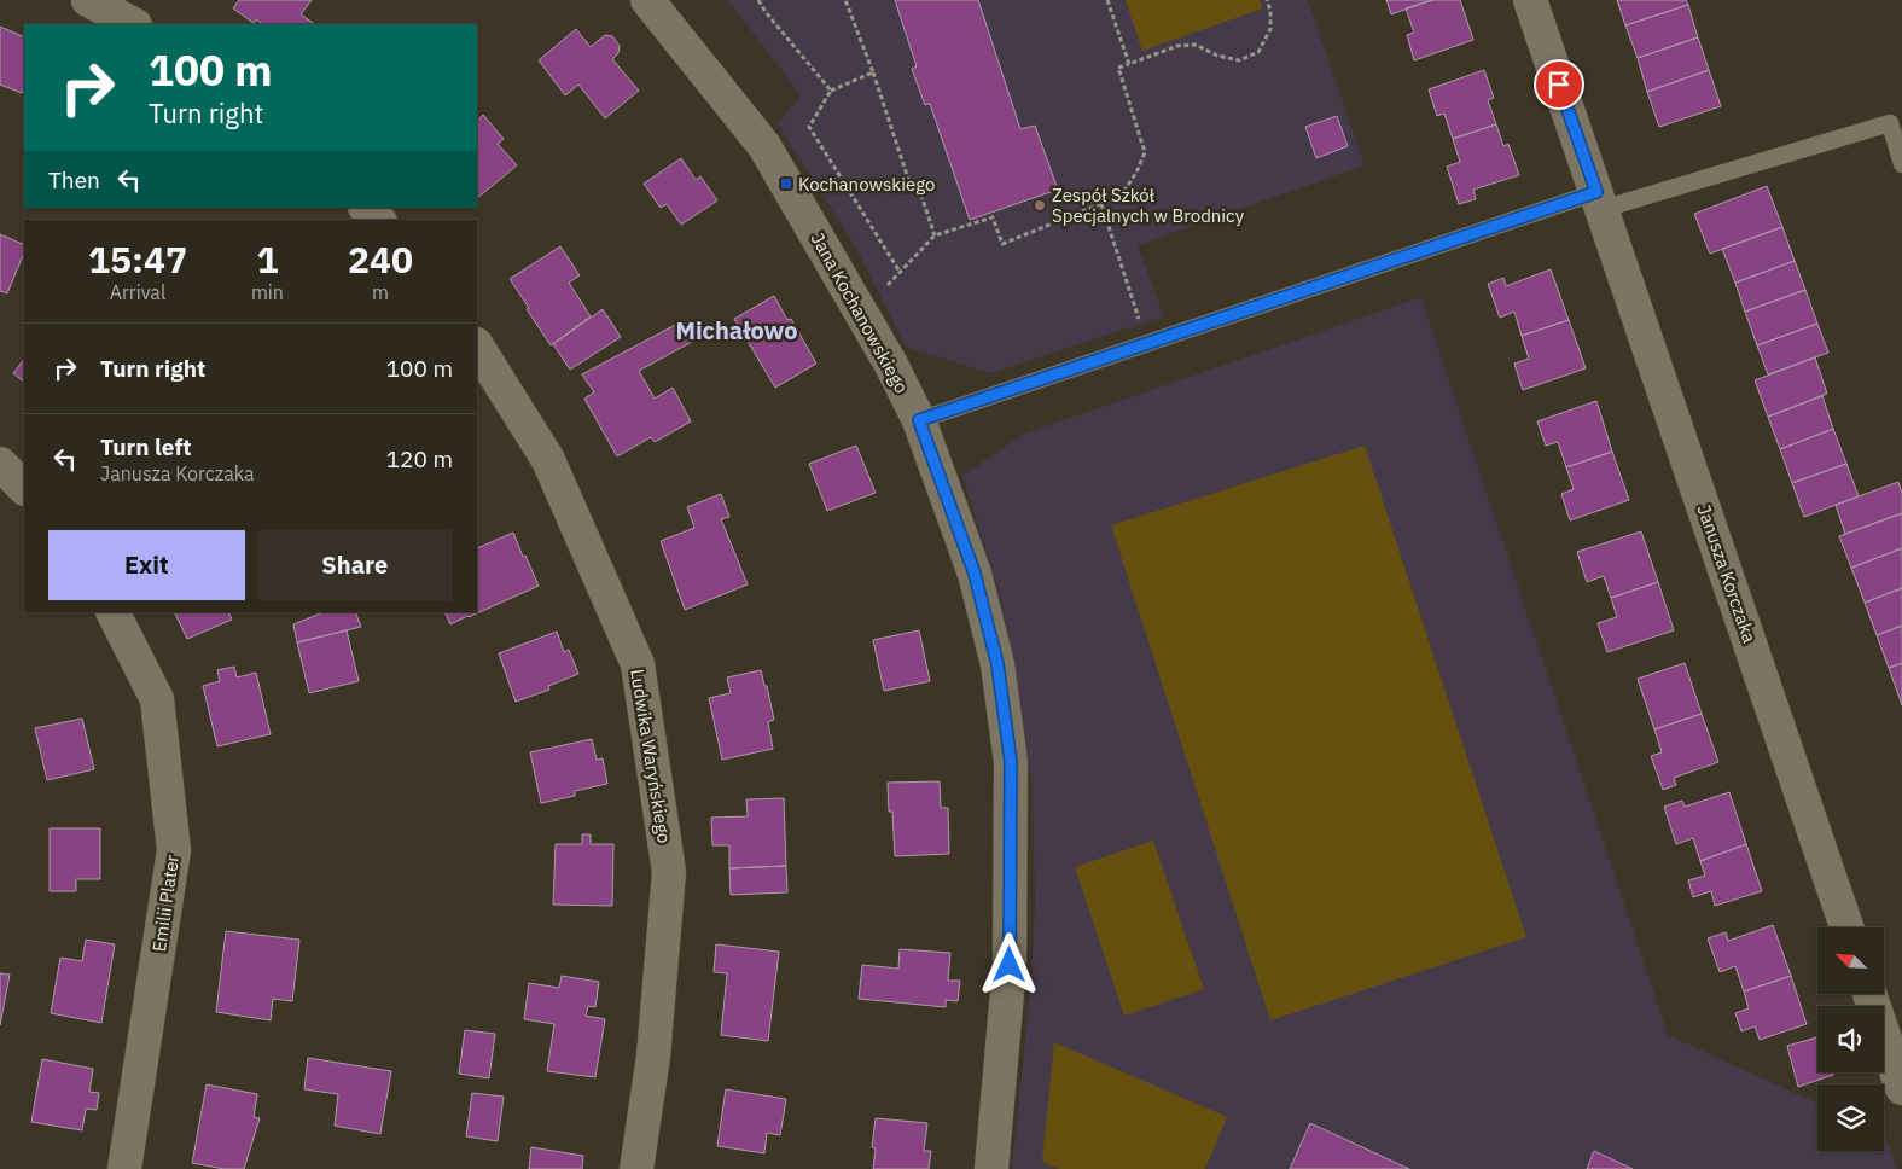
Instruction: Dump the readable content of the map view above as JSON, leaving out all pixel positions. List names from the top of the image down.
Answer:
{
  "streets": {
    "street": [
      "Jana Kochanowskiego",
      "Janusza Korczaka",
      "Ludwika Waryńskiego",
      "Emilii Plater"
    ]
  },
  "districts": ["Michałowo"],
  "places": {
    "transit": ["Kochanowskiego"],
    "other": ["Zespół Szkół Specjalnych w Brodnicy"]
  },
  "north": "top left",
  "page": {
    "turn": ["100 m", "Turn right"],
    "then": "Then",
    "eta": [
      "15:47",
      "Arrival",
      "1",
      "min",
      "240",
      "m"
    ],
    "list": [
      {
        "name": "Turn right",
        "value": "100 m"
      },
      {
        "name": "Turn left",
        "note": "Janusza Korczaka",
        "value": "120 m"
      }
    ],
    "buttons": ["Exit", "Share"]
  }
}
